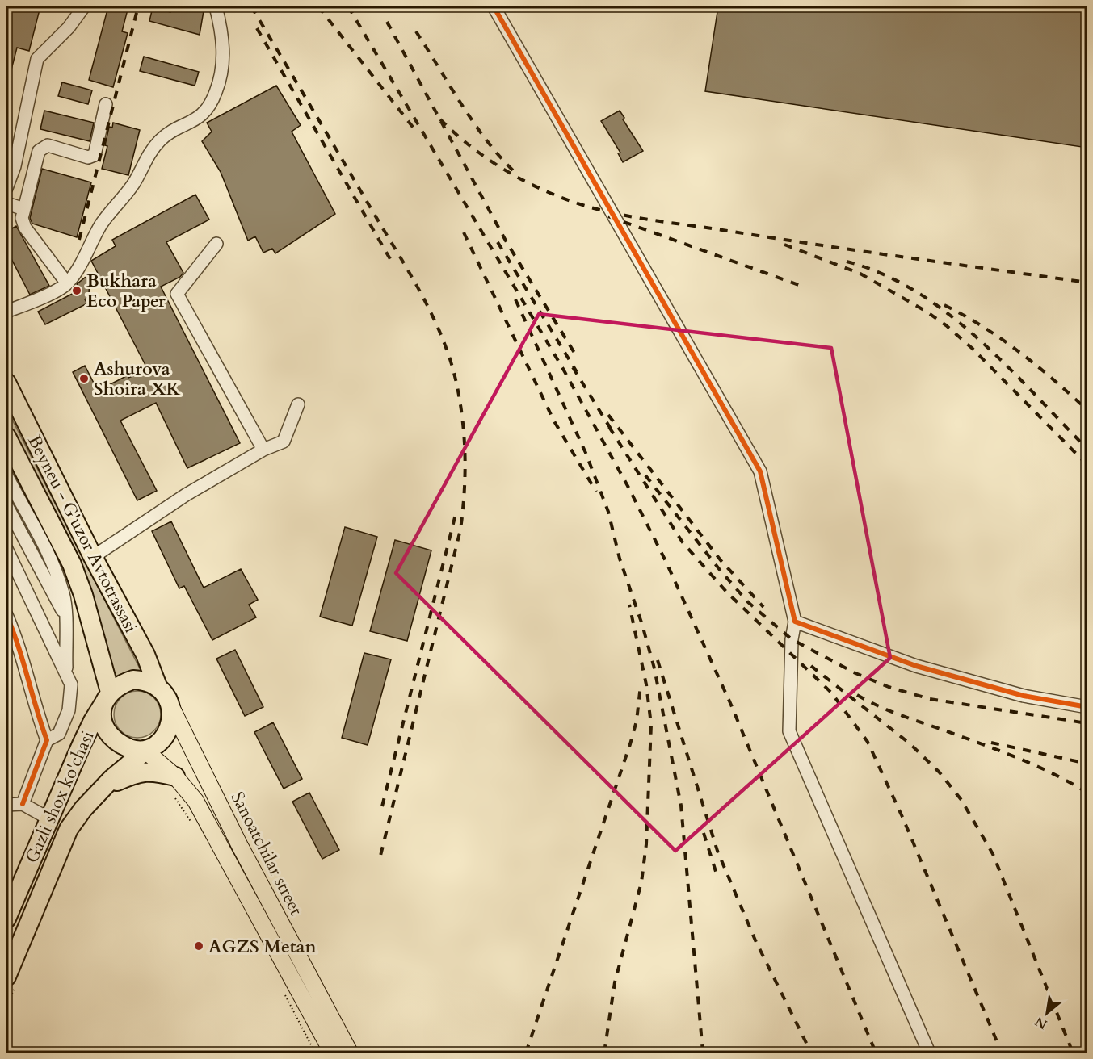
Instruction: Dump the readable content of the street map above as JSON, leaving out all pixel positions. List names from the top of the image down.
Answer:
{
  "streets": {
    "highway": ["Beyneu - G'uzor Avtotrassasi", "Gazli shox ko'chasi"],
    "main road": ["Sanoatchilar street"]
  },
  "crossings": [
    ["Beyneu - G'uzor Avtotrassasi", "Gazli shox ko'chasi"],
    ["Beyneu - G'uzor Avtotrassasi", "Sanoatchilar street"],
    ["Gazli shox ko'chasi", "Sanoatchilar street"]
  ],
  "places": ["Bukhara Eco Paper", "Ashurova Shoira XK", "AGZS Metan"],
  "north": "bottom left"
}
